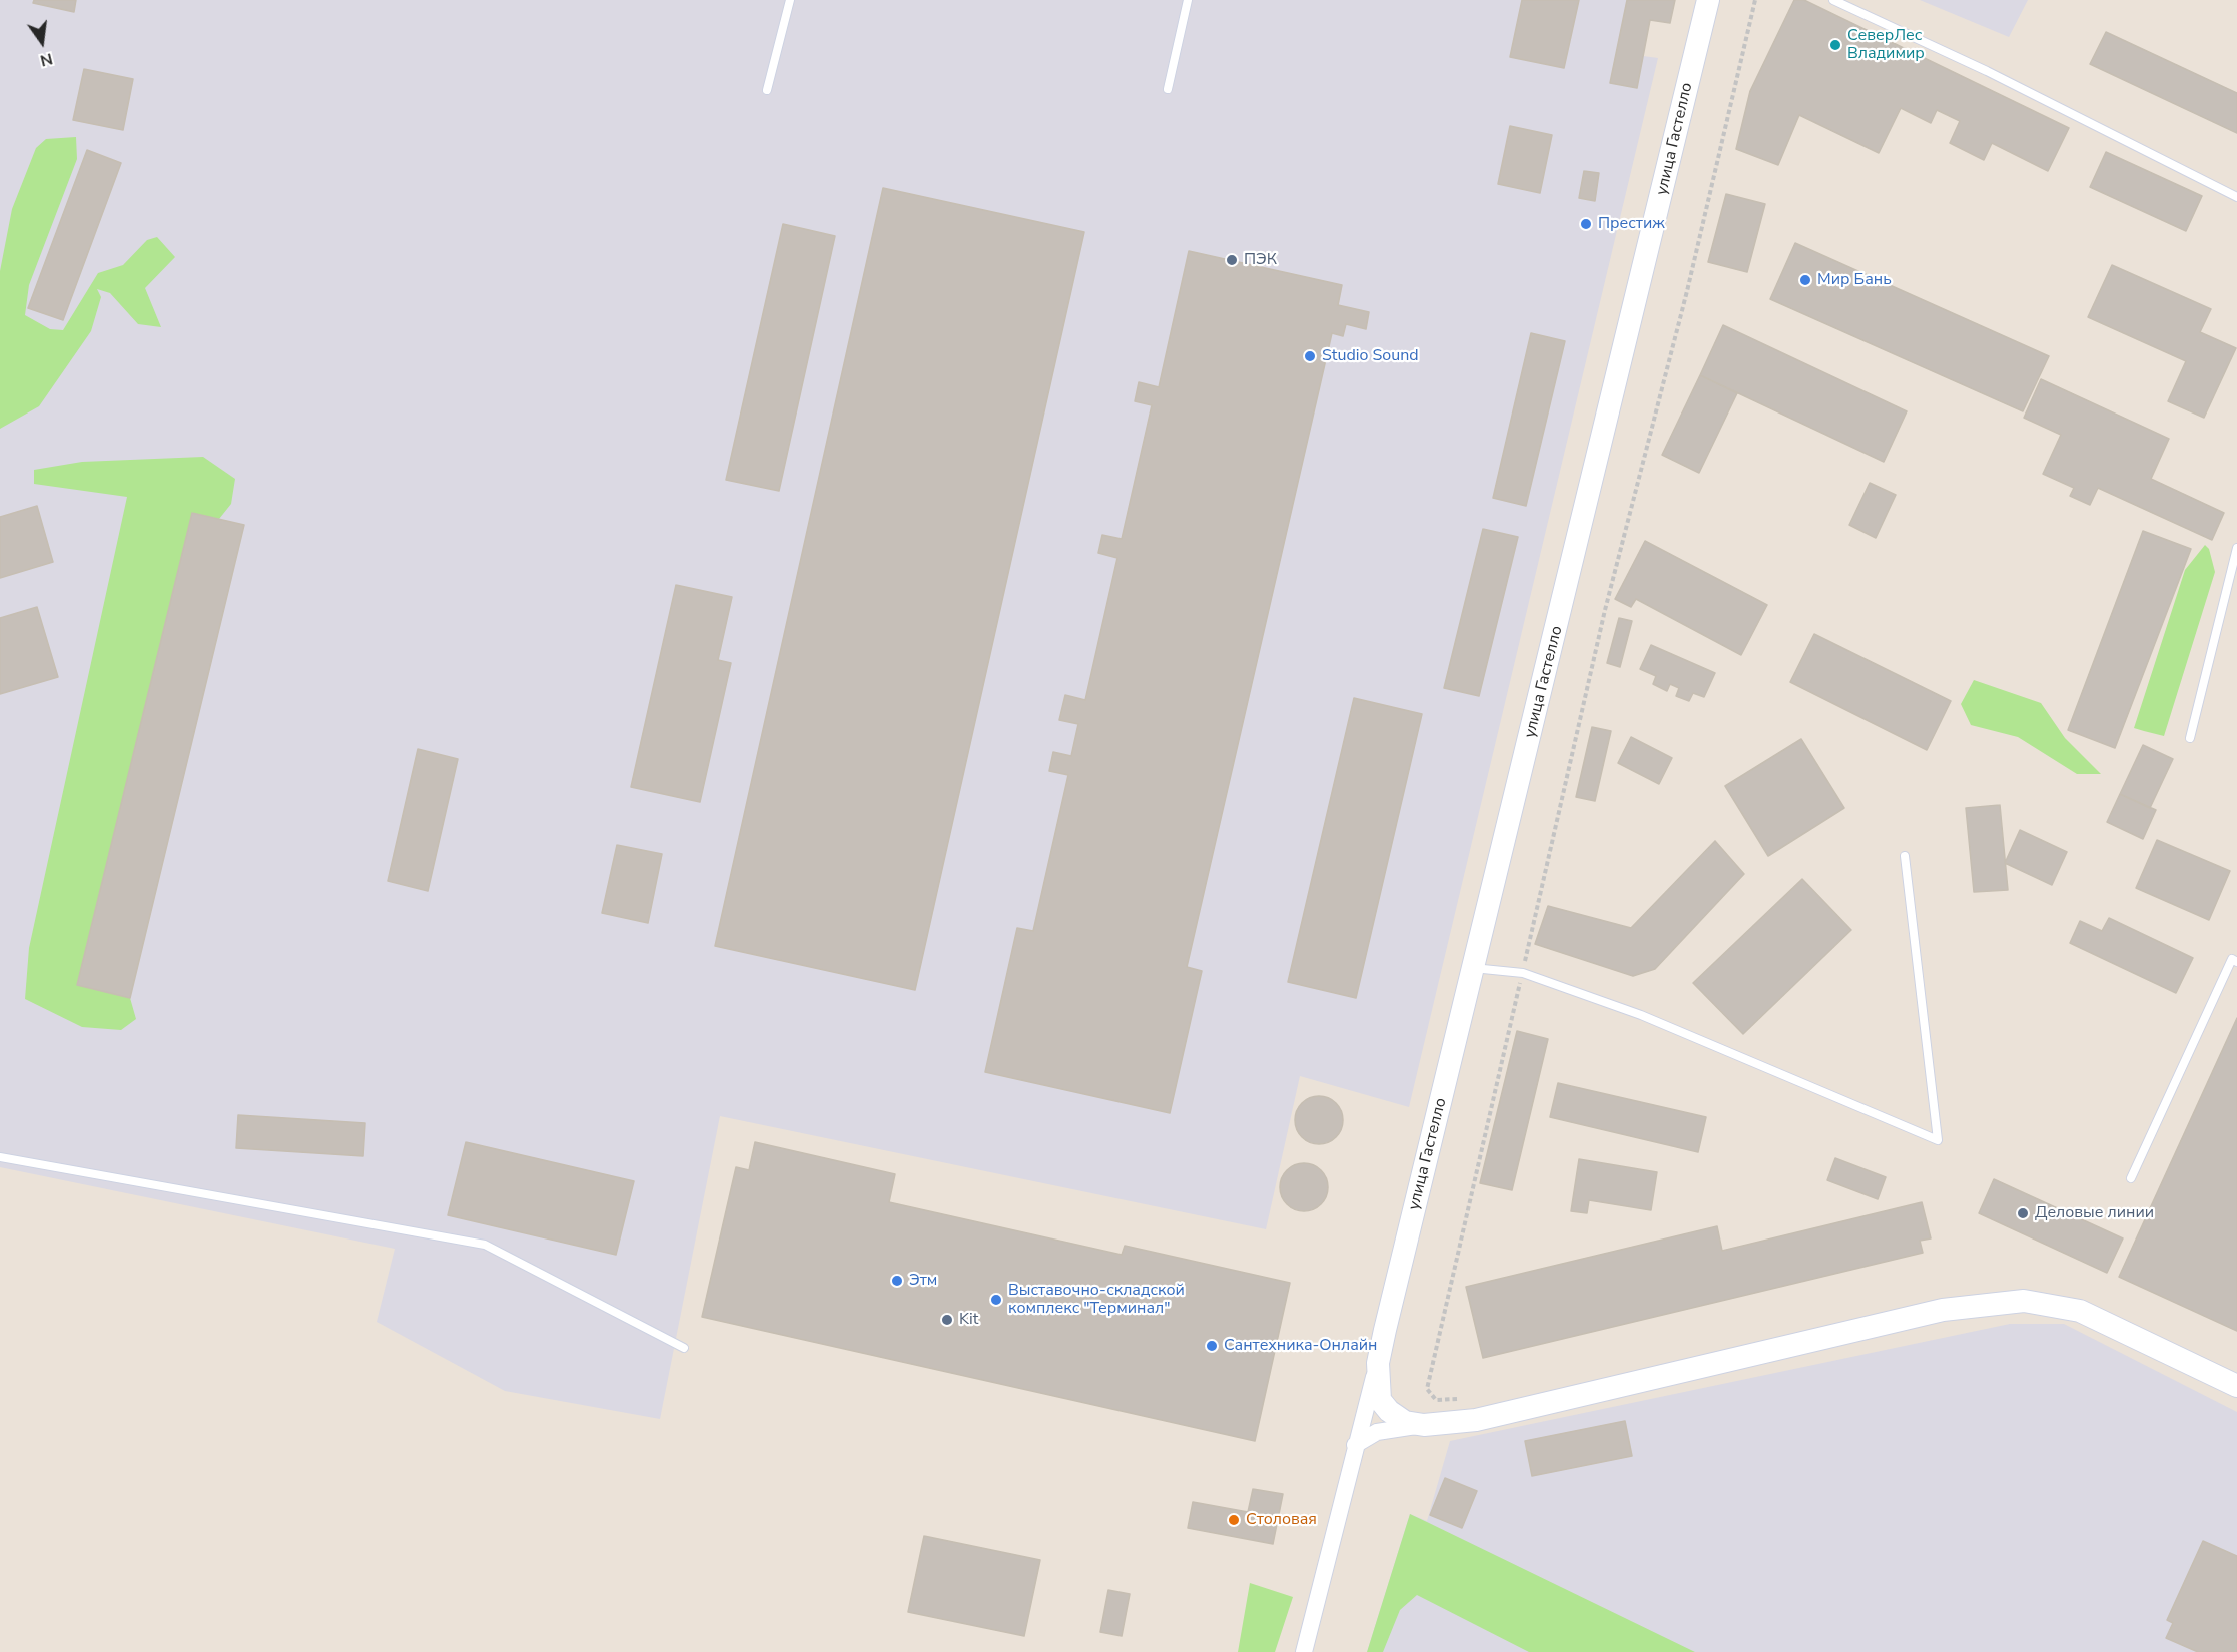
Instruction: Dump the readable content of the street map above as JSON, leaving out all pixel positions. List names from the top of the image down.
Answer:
{
  "streets": {
    "main road": ["улица Гастелло"]
  },
  "places": [
    "СеверЛес Владимир",
    "Престиж",
    "ПЭК",
    "Мир Бань",
    "Studio Sound",
    "Деловые линии",
    "Этм",
    "Выставочно-складской комплекс \"Терминал\"",
    "Kit",
    "Сантехника-Онлайн",
    "Столовая"
  ],
  "north": "bottom"
}
